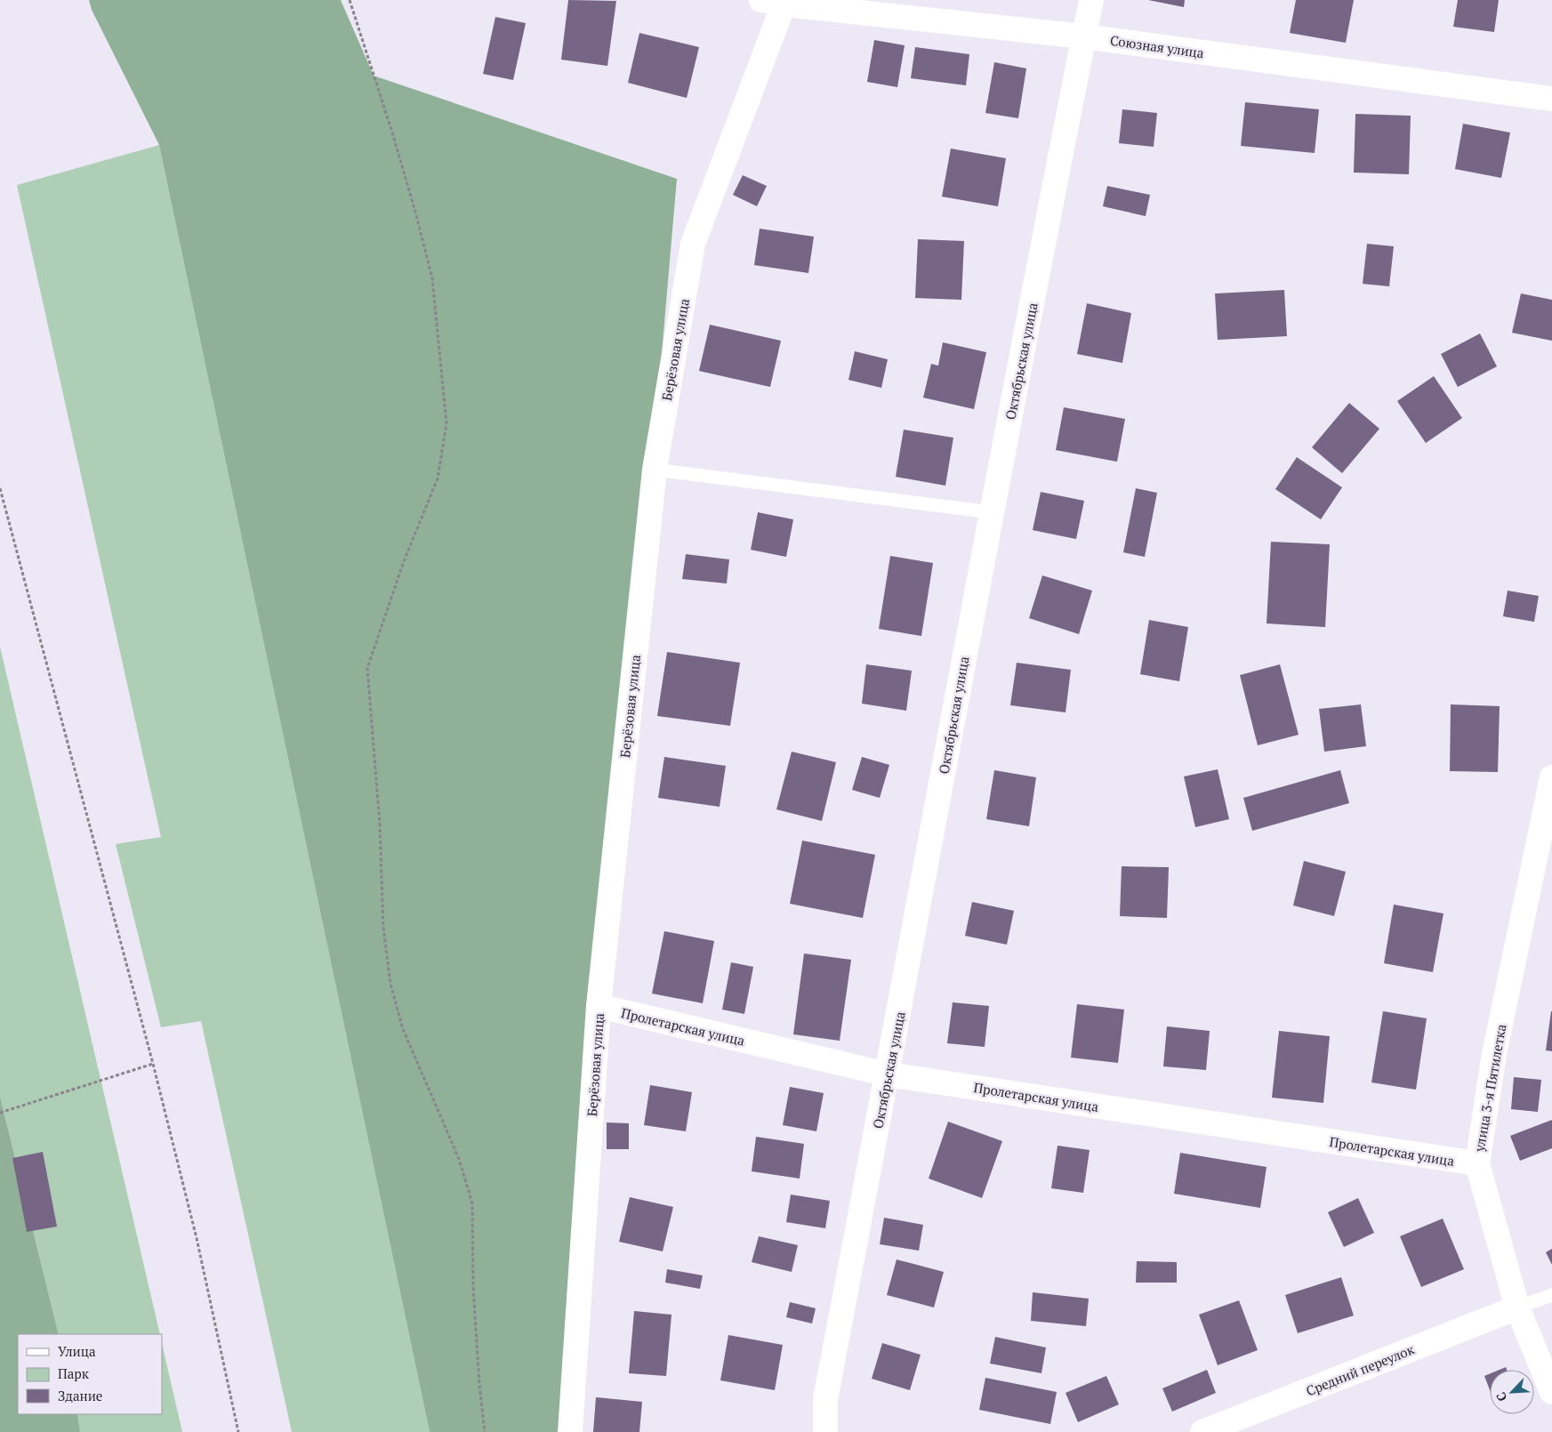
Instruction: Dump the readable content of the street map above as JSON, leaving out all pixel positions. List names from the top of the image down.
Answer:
{
  "streets": {
    "street": [
      "Союзная улица",
      "Берёзовая улица",
      "Октябрьская улица",
      "Пролетарская улица",
      "улица 3-я Пятилетка",
      "Средний переулок"
    ]
  },
  "crossings": [
    ["Союзная улица", "Берёзовая улица"],
    ["Союзная улица", "Октябрьская улица"],
    ["Берёзовая улица", "Пролетарская улица"],
    ["Октябрьская улица", "Пролетарская улица"],
    ["Пролетарская улица", "улица 3-я Пятилетка"],
    ["улица 3-я Пятилетка", "Средний переулок"]
  ],
  "legend": ["Улица", "Парк", "Здание"],
  "north": "bottom left"
}
